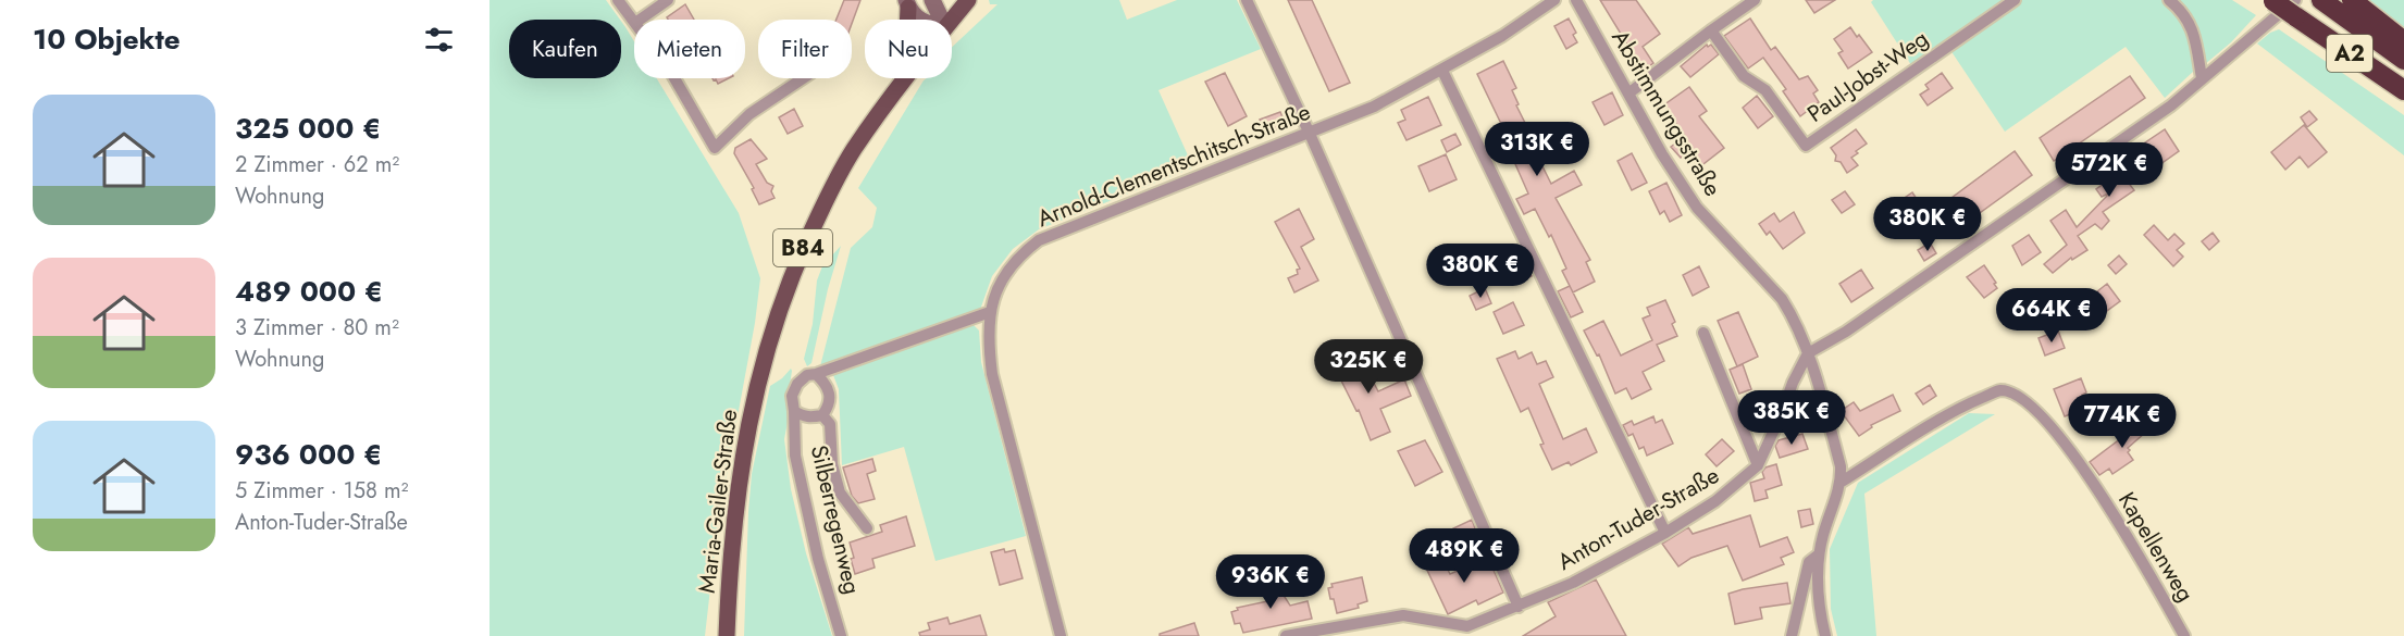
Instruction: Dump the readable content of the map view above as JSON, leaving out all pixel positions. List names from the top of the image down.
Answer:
{
  "streets": {
    "highway": ["A2"],
    "main road": ["B84", "Maria-Gailer-Straße"],
    "street": [
      "Paul-Jobst-Weg",
      "Abstimmungsstraße",
      "Arnold-Clementschitsch-Straße",
      "Anton-Tuder-Straße",
      "Silberregenweg",
      "Kapellenweg"
    ]
  },
  "crossings": [
    ["Abstimmungsstraße", "Anton-Tuder-Straße"],
    ["Abstimmungsstraße", "Kapellenweg"],
    ["Arnold-Clementschitsch-Straße", "Silberregenweg"]
  ],
  "page": {
    "heading": "10 Objekte",
    "chip": [
      "Kaufen",
      "Mieten",
      "Filter",
      "Neu"
    ],
    "list": [
      {
        "name": "325 000 €",
        "note": "2 Zimmer · 62 m² · Wohnung"
      },
      {
        "name": "489 000 €",
        "note": "3 Zimmer · 80 m² · Wohnung"
      },
      {
        "name": "936 000 €",
        "note": "5 Zimmer · 158 m² · Anton-Tuder-Straße"
      }
    ],
    "price": [
      "313K €",
      "572K €",
      "380K €",
      "380K €",
      "664K €",
      "325K €",
      "385K €",
      "774K €",
      "489K €",
      "936K €"
    ]
  }
}
